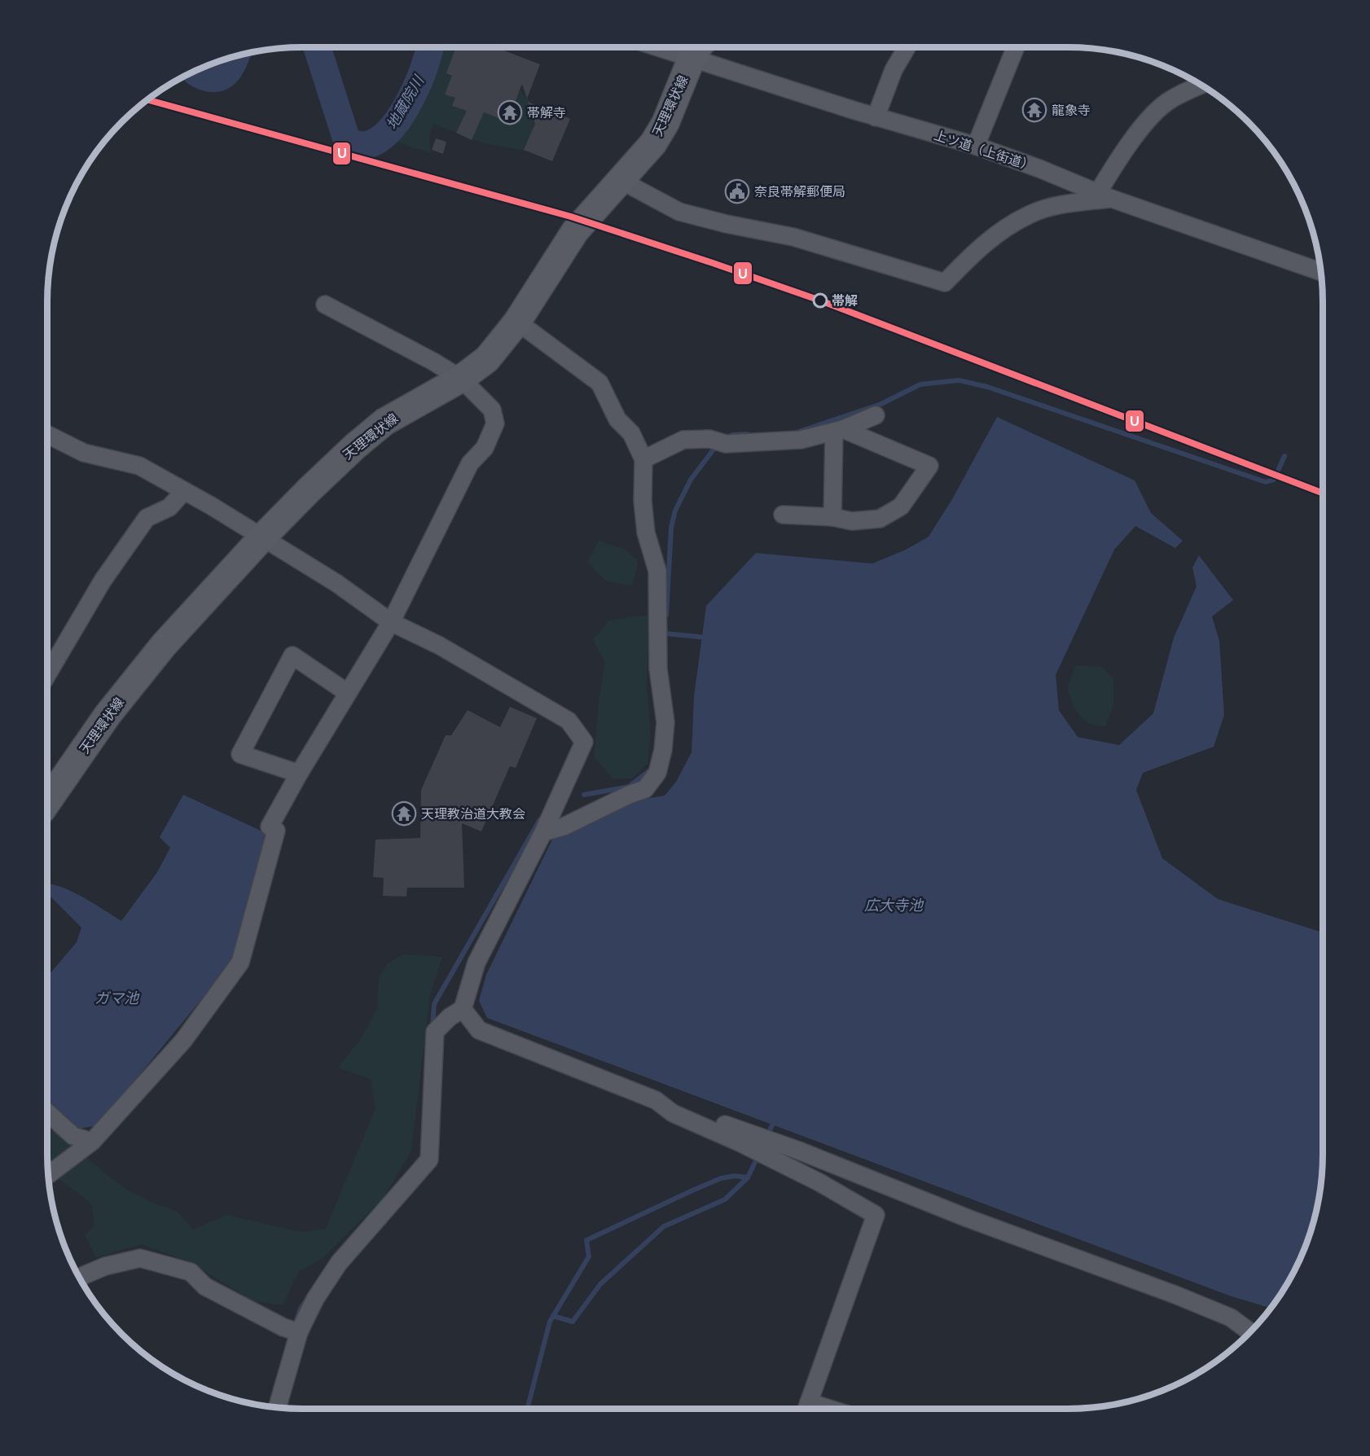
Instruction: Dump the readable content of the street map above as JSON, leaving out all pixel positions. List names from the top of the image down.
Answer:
{
  "streets": {
    "main road": ["天理環状線"],
    "street": ["上ツ道（上街道）"]
  },
  "crossings": [
    ["天理環状線", "上ツ道（上街道）"]
  ],
  "water": ["地蔵院川", "広大寺池", "ガマ池"],
  "places": {
    "temple": ["龍象寺", "帯解寺", "天理教治道大教会"],
    "public building": ["奈良帯解郵便局"],
    "other": ["帯解"]
  },
  "lines": ["transit line U"]
}
